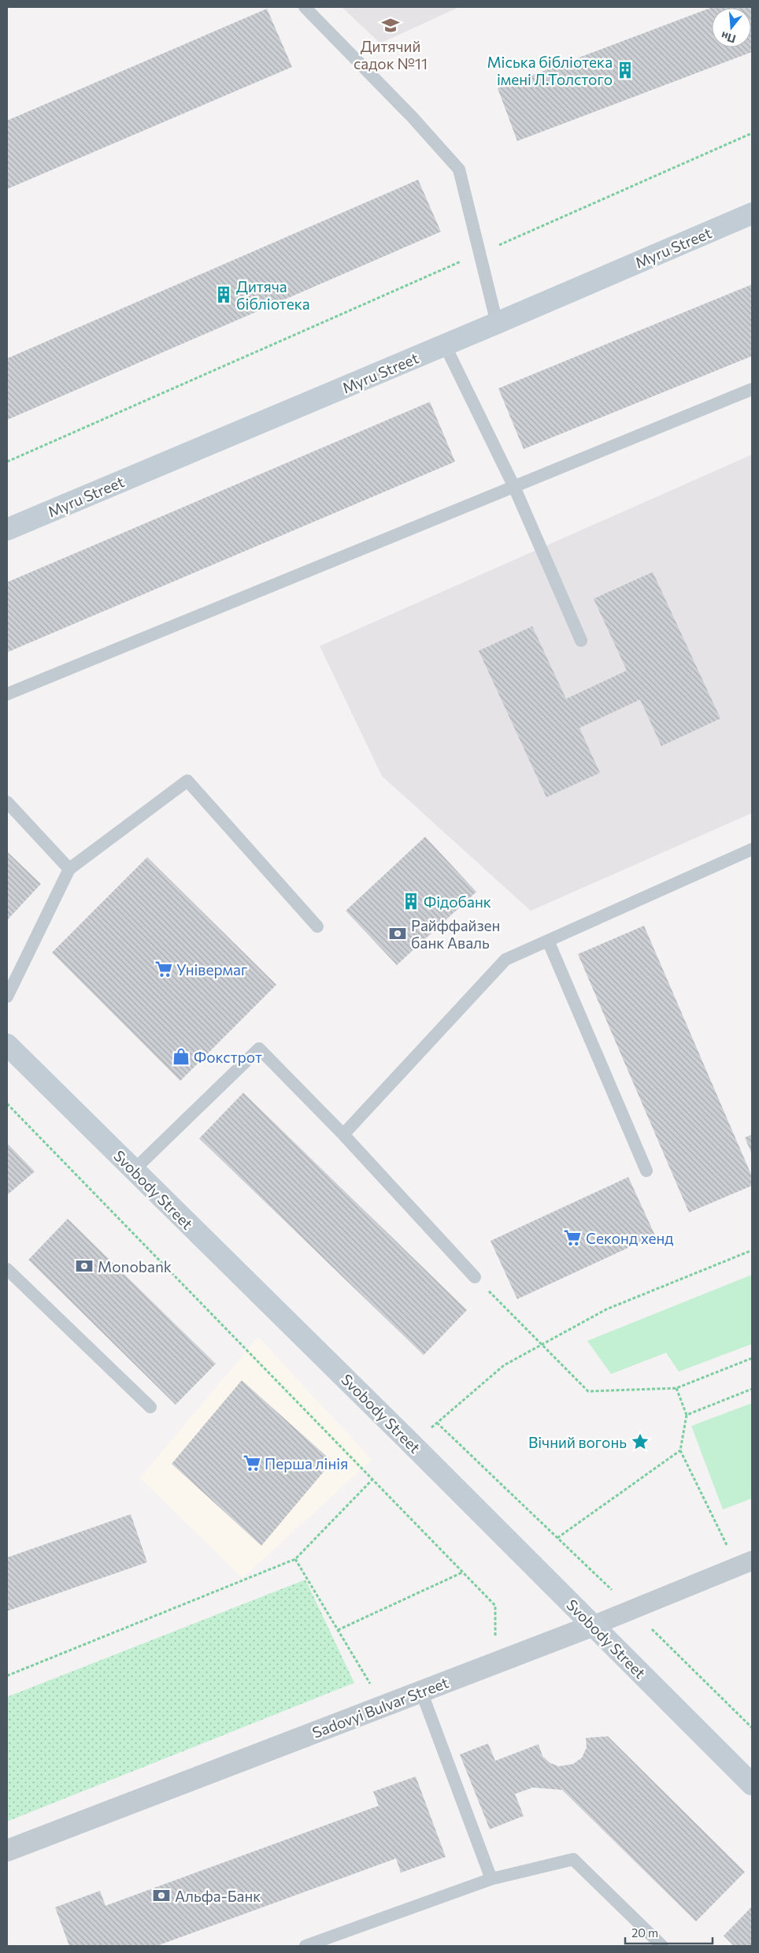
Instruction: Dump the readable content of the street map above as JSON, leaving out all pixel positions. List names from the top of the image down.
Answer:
{
  "streets": {
    "main road": ["Myru Street", "Svobody Street"],
    "street": ["Sadovyi Bulvar Street"]
  },
  "crossings": [
    ["Svobody Street", "Sadovyi Bulvar Street"]
  ],
  "places": {
    "school or university": ["Дитячий садок №11"],
    "building": ["Міська бібліотека імені Л.Толстого", "Дитяча бібліотека", "Фідобанк"],
    "bank": ["Райффайзен банк Аваль", "Monobank", "Альфа-Банк"],
    "supermarket": ["Універмаг", "Секонд хенд", "Перша лінія"],
    "shop": ["Фокстрот"],
    "place": ["Вічний вогонь"]
  },
  "scale_bar": "20 m",
  "north": "bottom"
}
